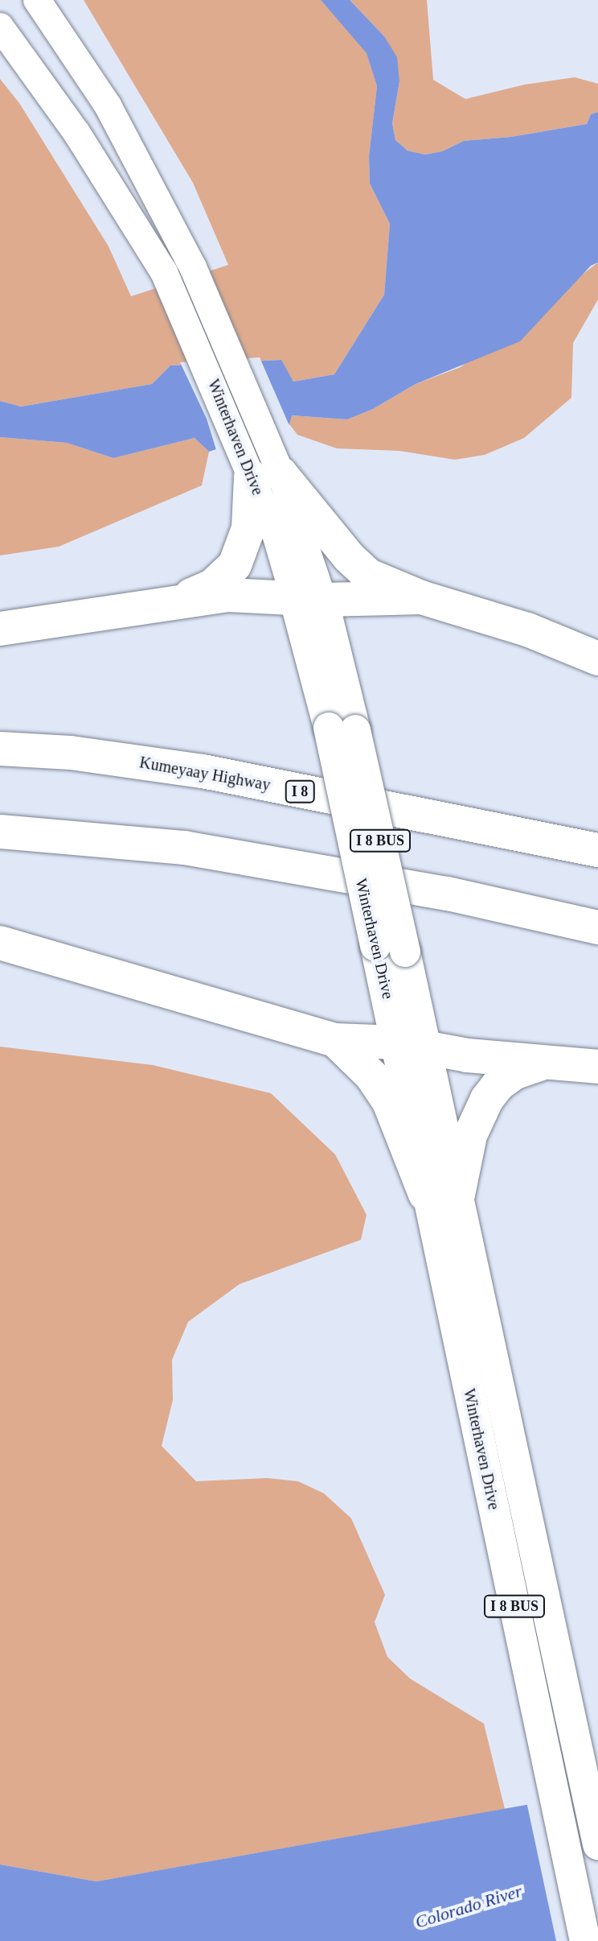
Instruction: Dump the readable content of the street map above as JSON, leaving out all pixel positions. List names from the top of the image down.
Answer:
{
  "streets": {
    "highway": ["Kumeyaay Highway", "I 8"],
    "main road": ["Winterhaven Drive", "I 8 BUS"]
  },
  "water": ["Colorado River"]
}
